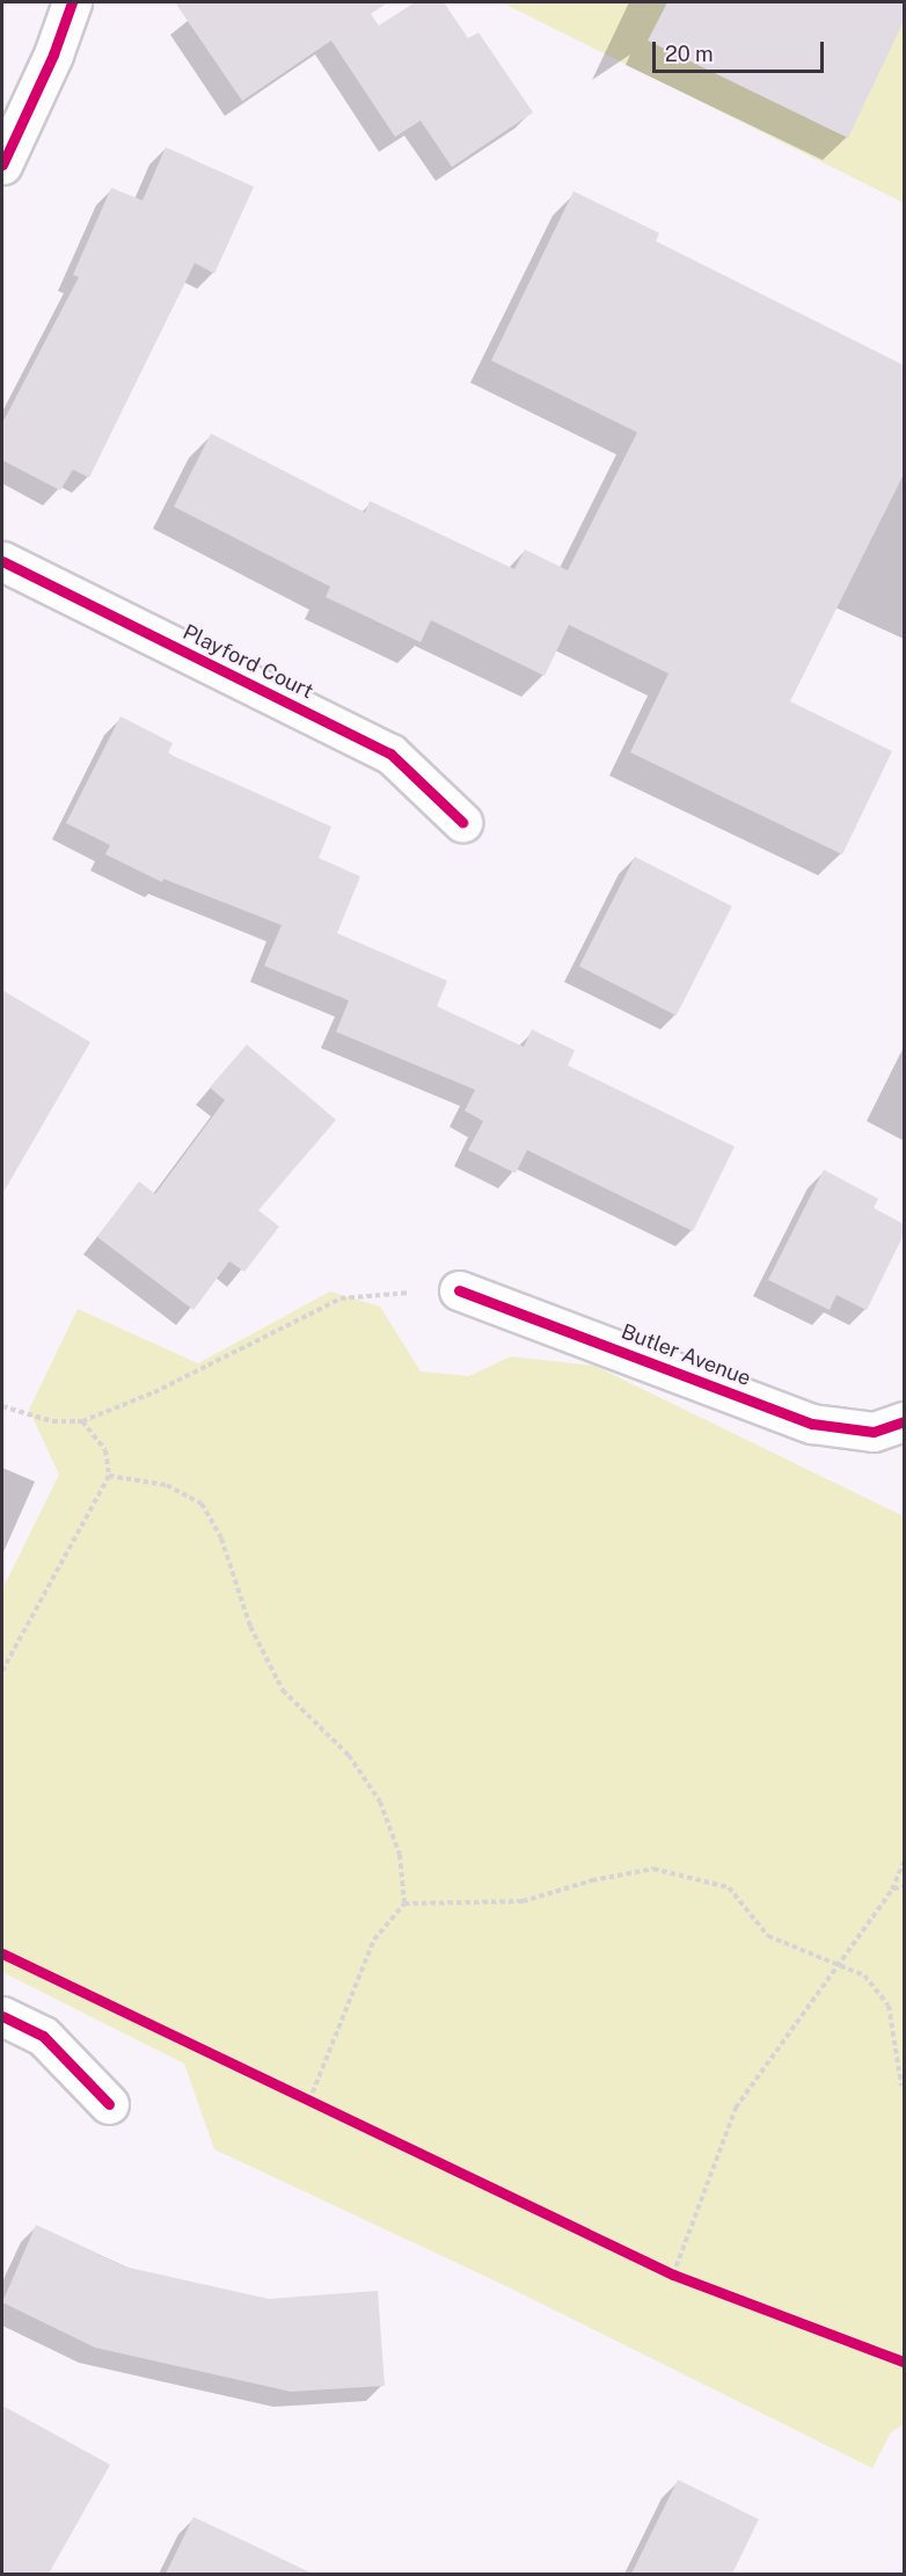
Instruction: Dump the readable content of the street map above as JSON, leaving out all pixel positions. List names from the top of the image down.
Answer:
{
  "streets": {
    "street": ["Playford Court", "Butler Avenue"]
  },
  "scale_bar": "20 m"
}
